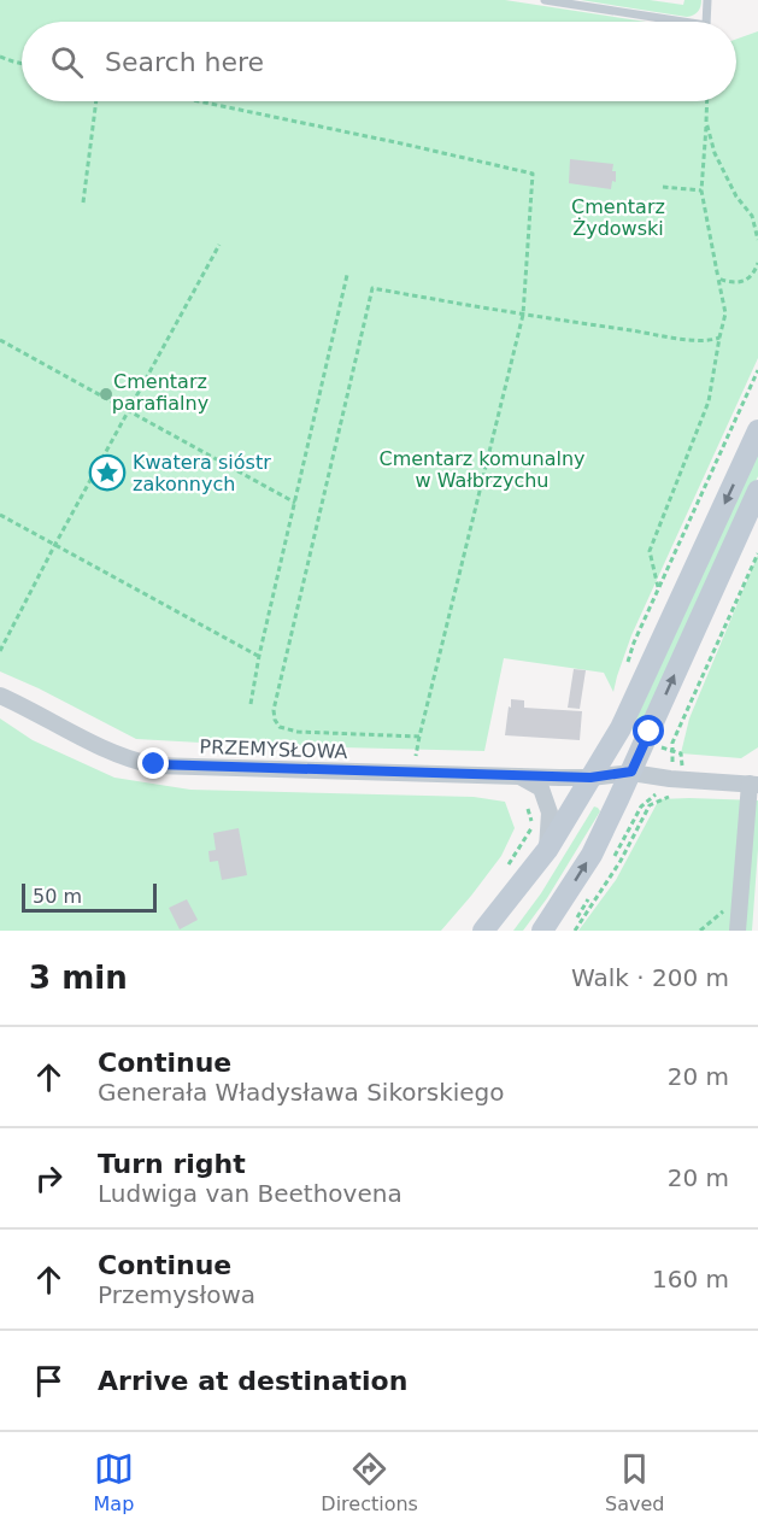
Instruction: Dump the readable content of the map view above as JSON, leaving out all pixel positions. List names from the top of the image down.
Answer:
{
  "streets": {
    "street": ["PRZEMYSŁOWA"]
  },
  "parks": ["Cmentarz Żydowski", "Cmentarz parafialny", "Cmentarz komunalny w Wałbrzychu"],
  "places": {
    "place": ["Kwatera sióstr zakonnych"]
  },
  "scale_bar": "50 m",
  "page": {
    "search": "Search here",
    "scale": "50 m",
    "heading": ["3 min", "Walk · 200 m"],
    "list": [
      ["Continue", "Generała Władysława Sikorskiego", "20 m"],
      ["Turn right", "Ludwiga van Beethovena", "20 m"],
      ["Continue", "Przemysłowa", "160 m"],
      "Arrive at destination"
    ],
    "nav": ["Map", "Directions", "Saved"]
  }
}
